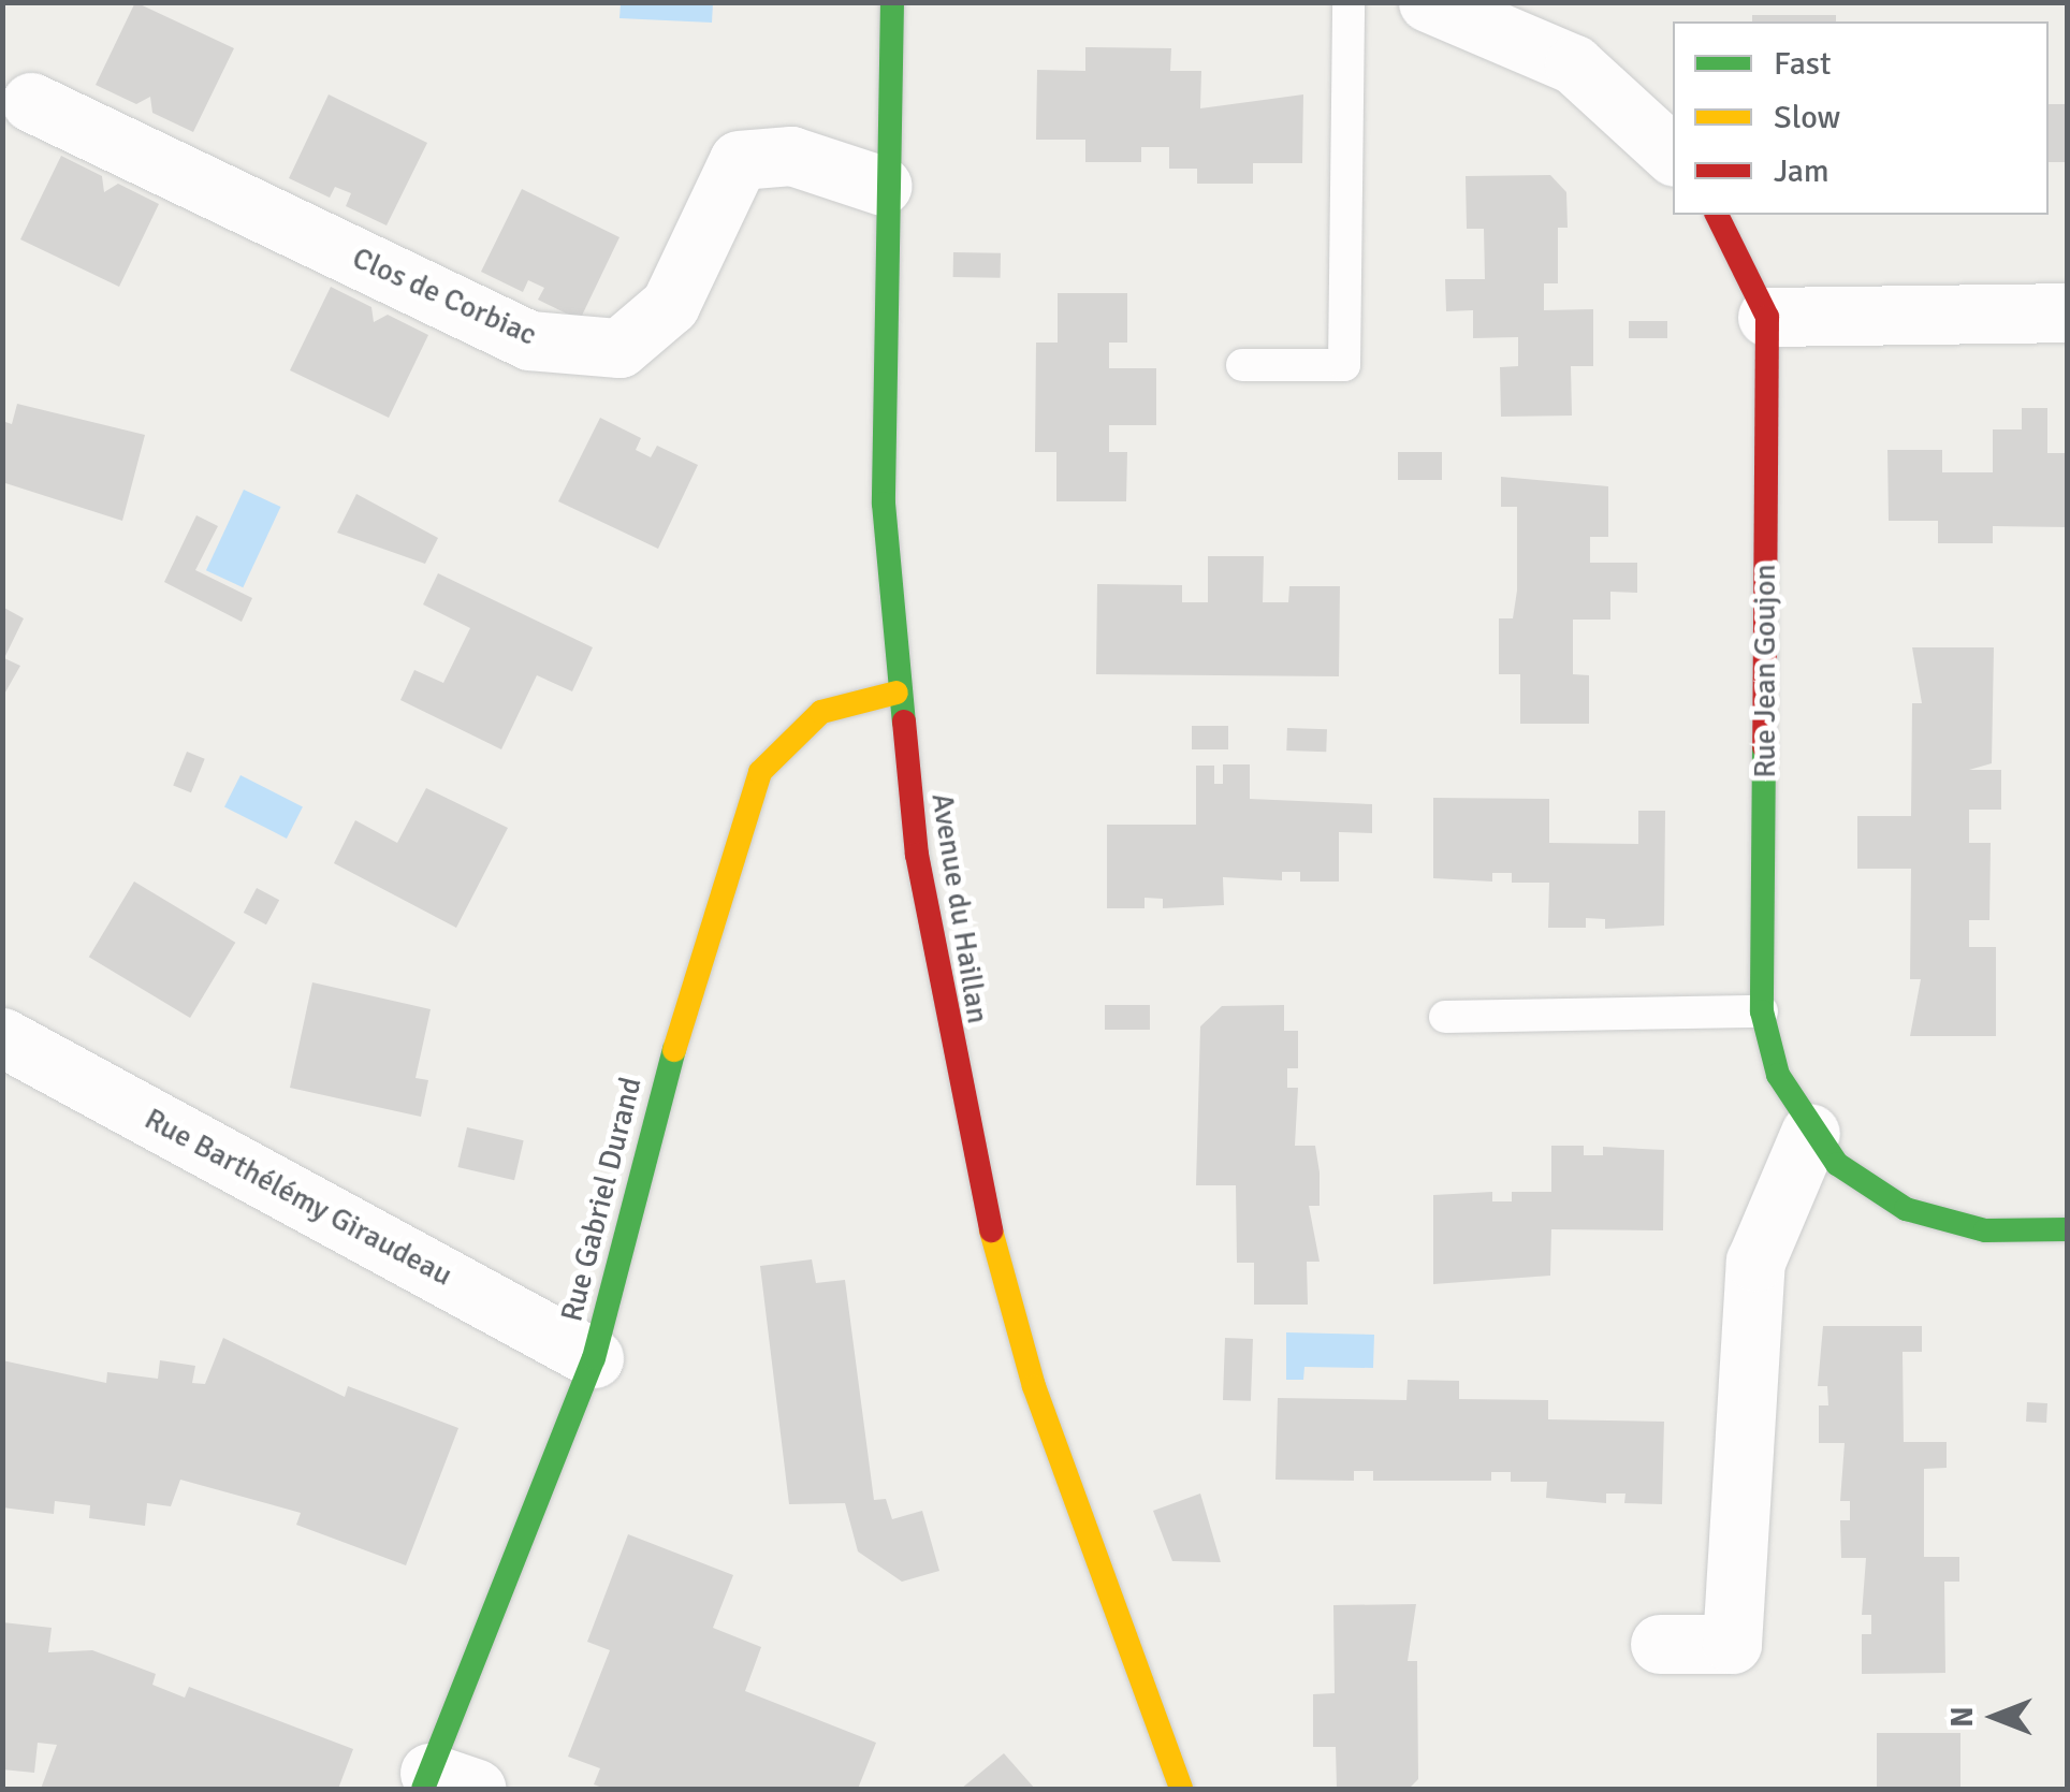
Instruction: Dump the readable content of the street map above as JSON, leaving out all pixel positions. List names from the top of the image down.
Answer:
{
  "streets": {
    "street": [
      "Clos de Corbiac",
      "Rue Jean Goujon",
      "Avenue du Haillan",
      "Rue Barthélémy Giraudeau",
      "Rue Gabriel Durand"
    ]
  },
  "crossings": [
    ["Clos de Corbiac", "Avenue du Haillan"],
    ["Avenue du Haillan", "Rue Gabriel Durand"],
    ["Rue Barthélémy Giraudeau", "Rue Gabriel Durand"]
  ],
  "legend": ["Fast", "Slow", "Jam"],
  "north": "left"
}
